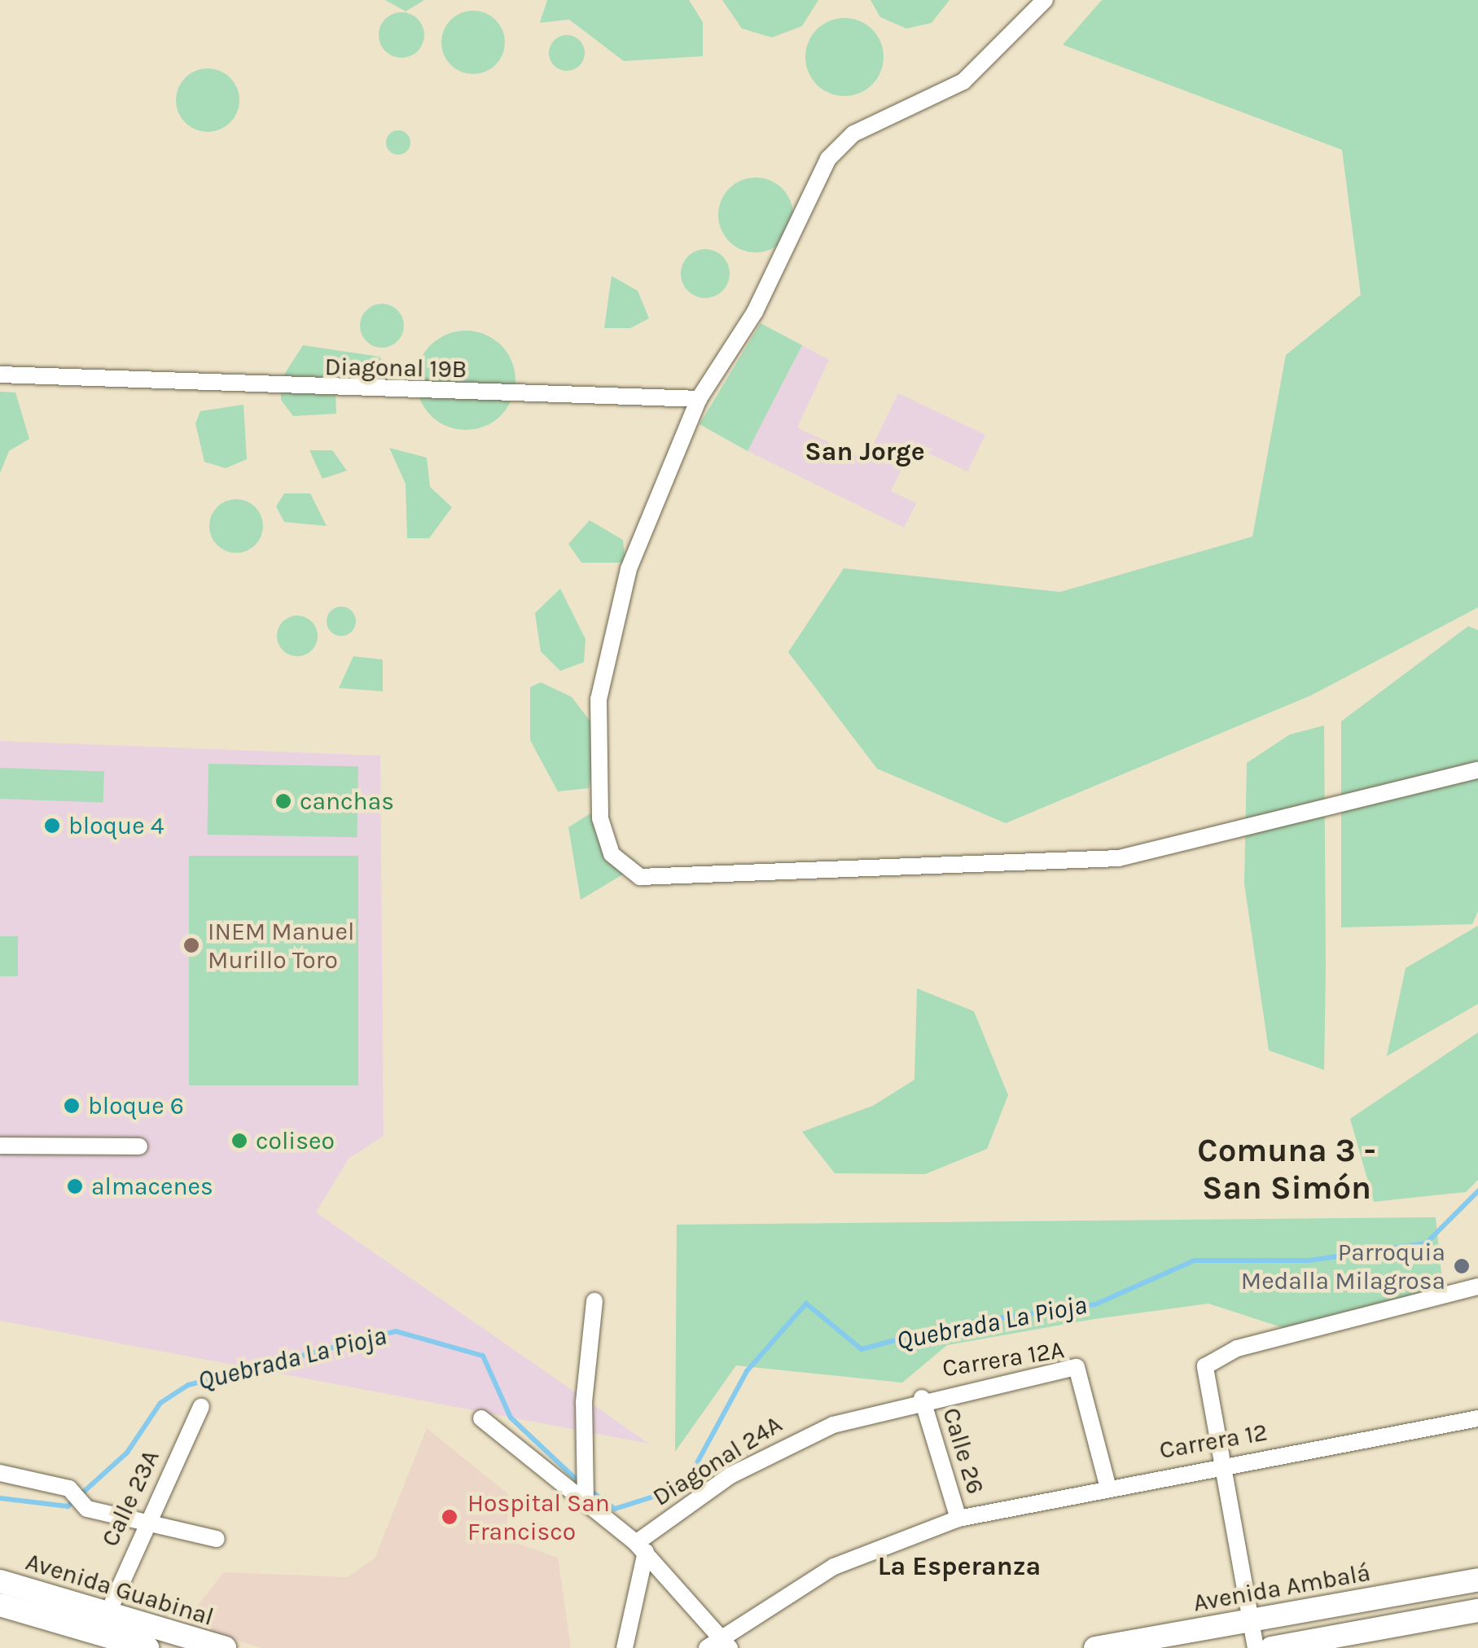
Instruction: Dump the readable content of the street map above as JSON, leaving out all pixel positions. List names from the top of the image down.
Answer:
{
  "streets": {
    "main road": ["Avenida Ambalá", "Avenida Guabinal"],
    "street": [
      "Diagonal 19B",
      "Carrera 12A",
      "Carrera 12",
      "Calle 26",
      "Diagonal 24A",
      "Calle 23A"
    ]
  },
  "crossings": [
    ["Carrera 12A", "Carrera 12"],
    ["Carrera 12A", "Calle 26"],
    ["Carrera 12A", "Diagonal 24A"],
    ["Carrera 12", "Calle 26"],
    ["Calle 26", "Diagonal 24A"],
    ["Calle 23A", "Avenida Guabinal"]
  ],
  "districts": ["San Jorge", "Comuna 3 - San Simón", "La Esperanza"],
  "water": ["Quebrada La Pioja"],
  "places": [
    "canchas",
    "bloque 4",
    "INEM Manuel Murillo Toro",
    "bloque 6",
    "coliseo",
    "almacenes",
    "Parroquia Medalla Milagrosa",
    "Hospital San Francisco"
  ]
}
